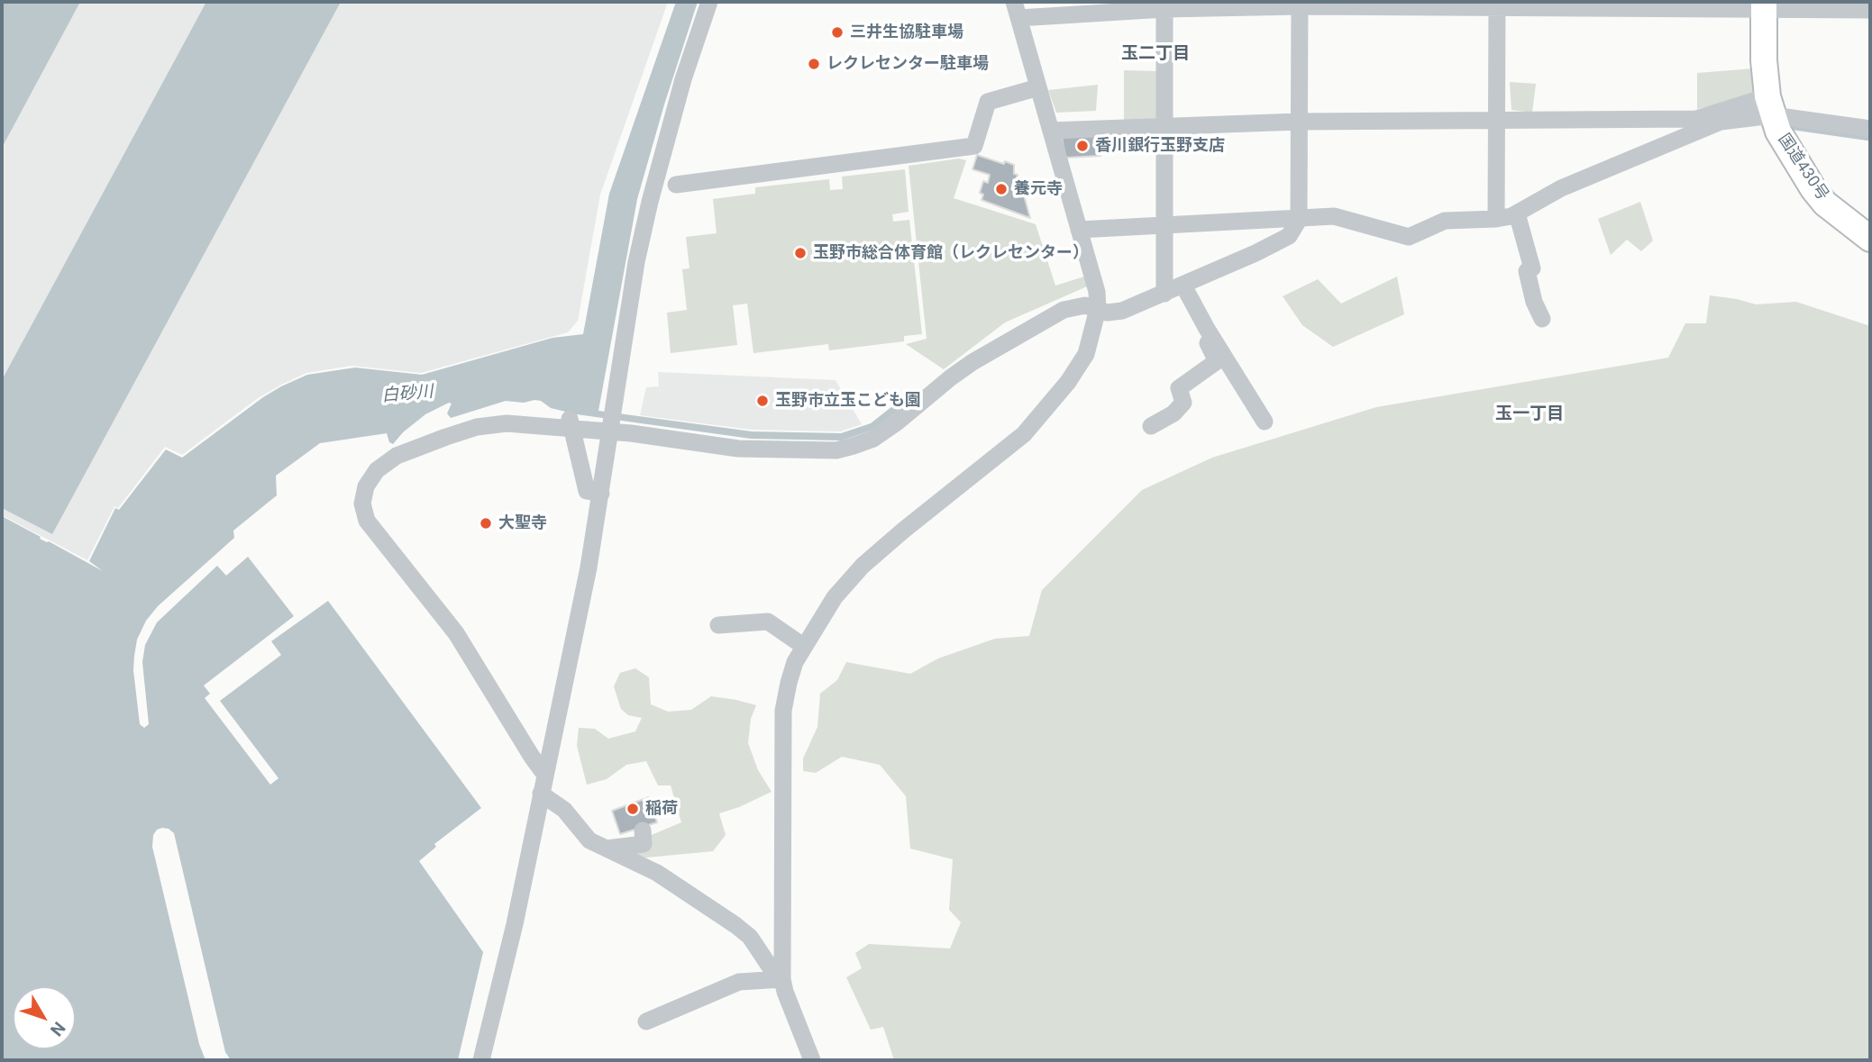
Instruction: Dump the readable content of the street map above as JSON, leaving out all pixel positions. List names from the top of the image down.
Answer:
{
  "streets": {
    "highway": ["国道430号"]
  },
  "districts": ["玉二丁目", "玉一丁目"],
  "water": ["白砂川"],
  "places": [
    "三井生協駐車場",
    "レクレセンター駐車場",
    "香川銀行玉野支店",
    "養元寺",
    "玉野市総合体育館（レクレセンター）",
    "玉野市立玉こども園",
    "大聖寺",
    "稲荷"
  ],
  "north": "bottom right"
}
